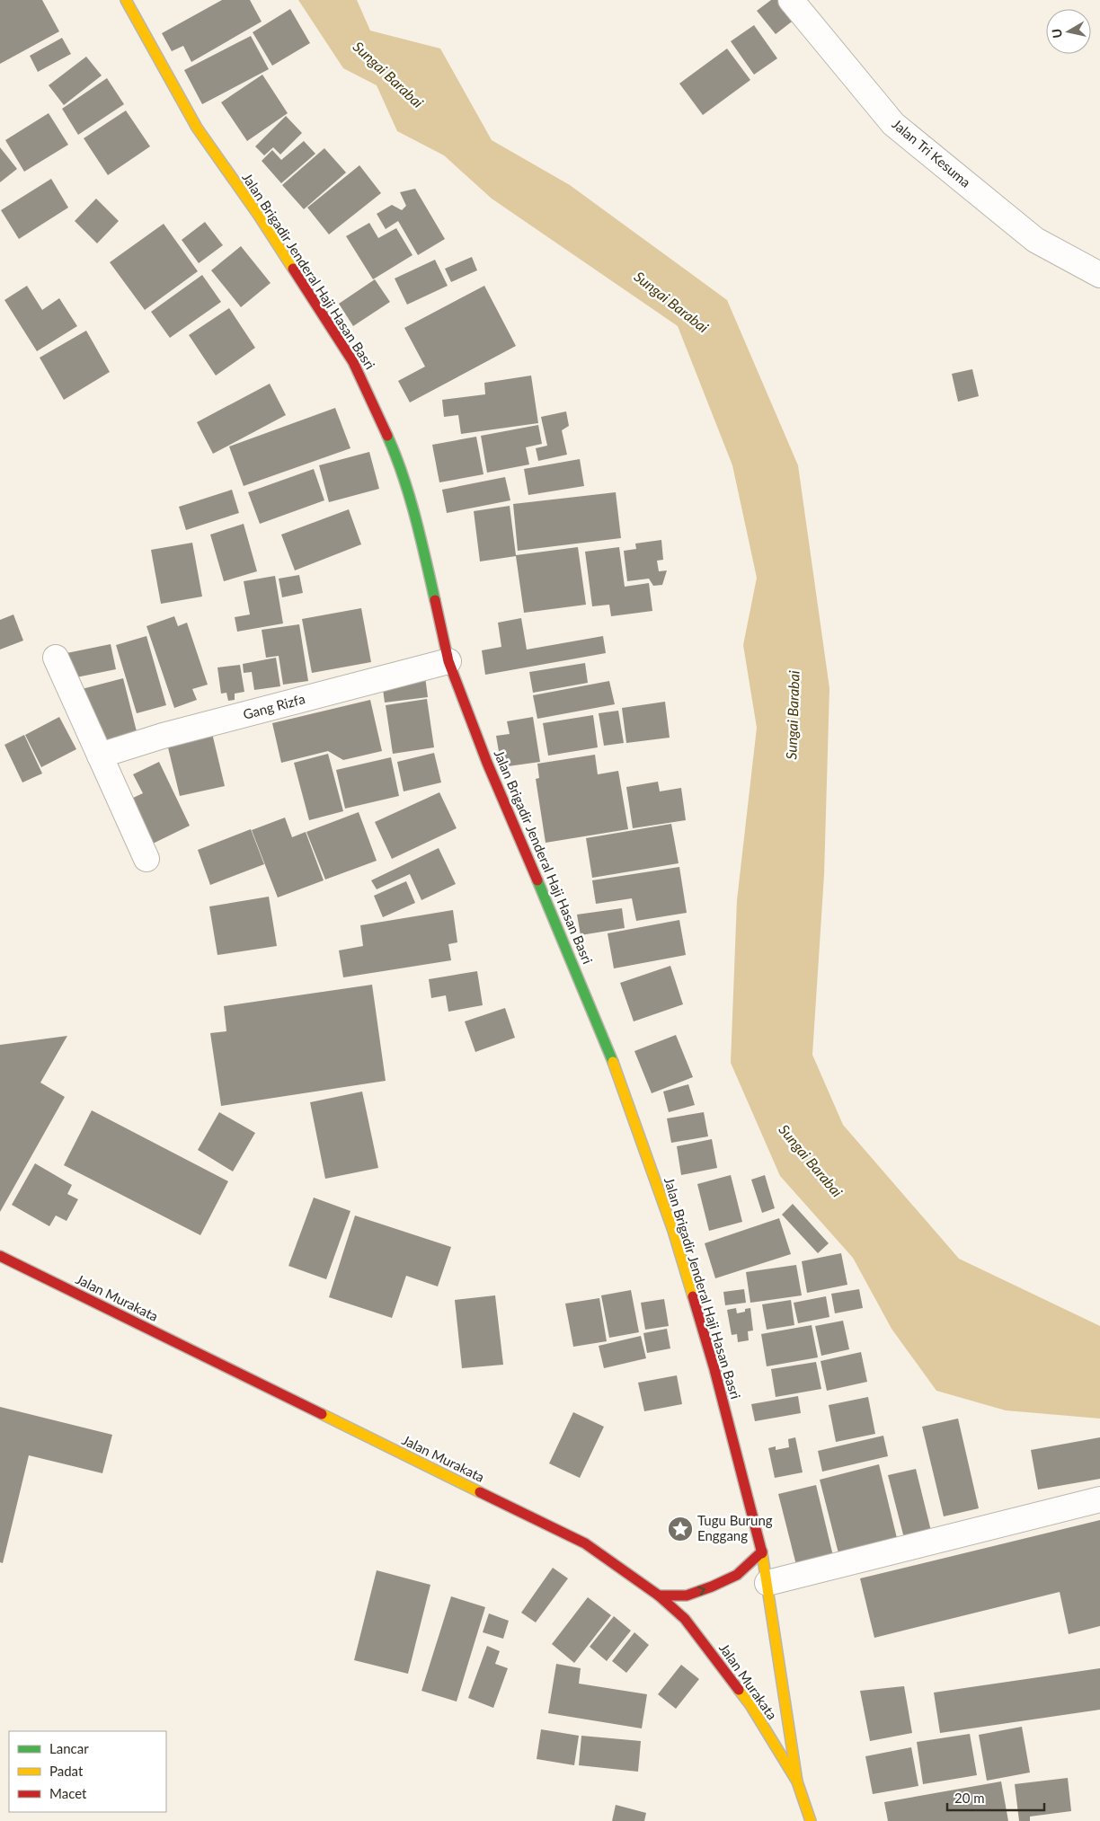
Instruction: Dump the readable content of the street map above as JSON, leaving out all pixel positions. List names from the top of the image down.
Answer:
{
  "streets": {
    "main road": ["Jalan Brigadir Jenderal Haji Hasan Basri", "Jalan Murakata"],
    "street": ["Jalan Tri Kesuma", "Gang Rizfa"]
  },
  "crossings": [
    ["Jalan Brigadir Jenderal Haji Hasan Basri", "Gang Rizfa"],
    ["Jalan Brigadir Jenderal Haji Hasan Basri", "Jalan Murakata"]
  ],
  "water": ["Sungai Barabai"],
  "places": {
    "place": ["Tugu Burung Enggang"]
  },
  "legend": ["Lancar", "Padat", "Macet"],
  "scale_bar": "20 m",
  "north": "left"
}
